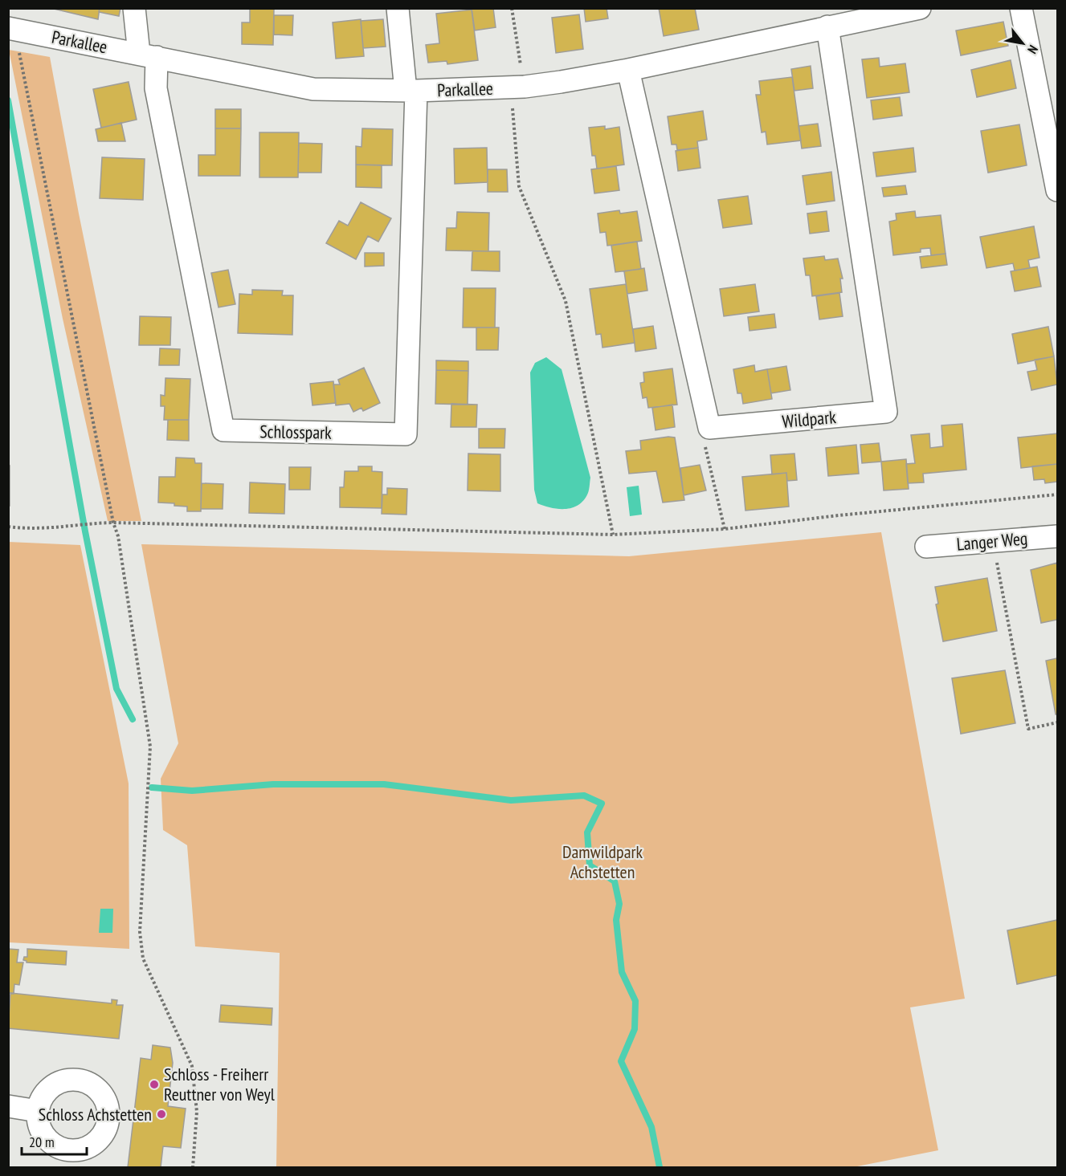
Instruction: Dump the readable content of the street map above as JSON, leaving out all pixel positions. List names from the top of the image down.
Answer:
{
  "streets": {
    "street": [
      "Parkallee",
      "Wildpark",
      "Schlosspark",
      "Langer Weg"
    ]
  },
  "crossings": [
    ["Parkallee", "Wildpark"],
    ["Parkallee", "Schlosspark"]
  ],
  "parks": ["Damwildpark Achstetten"],
  "places": ["Schloss - Freiherr Reuttner von Weyl", "Schloss Achstetten"],
  "scale_bar": "20 m",
  "north": "bottom right"
}
